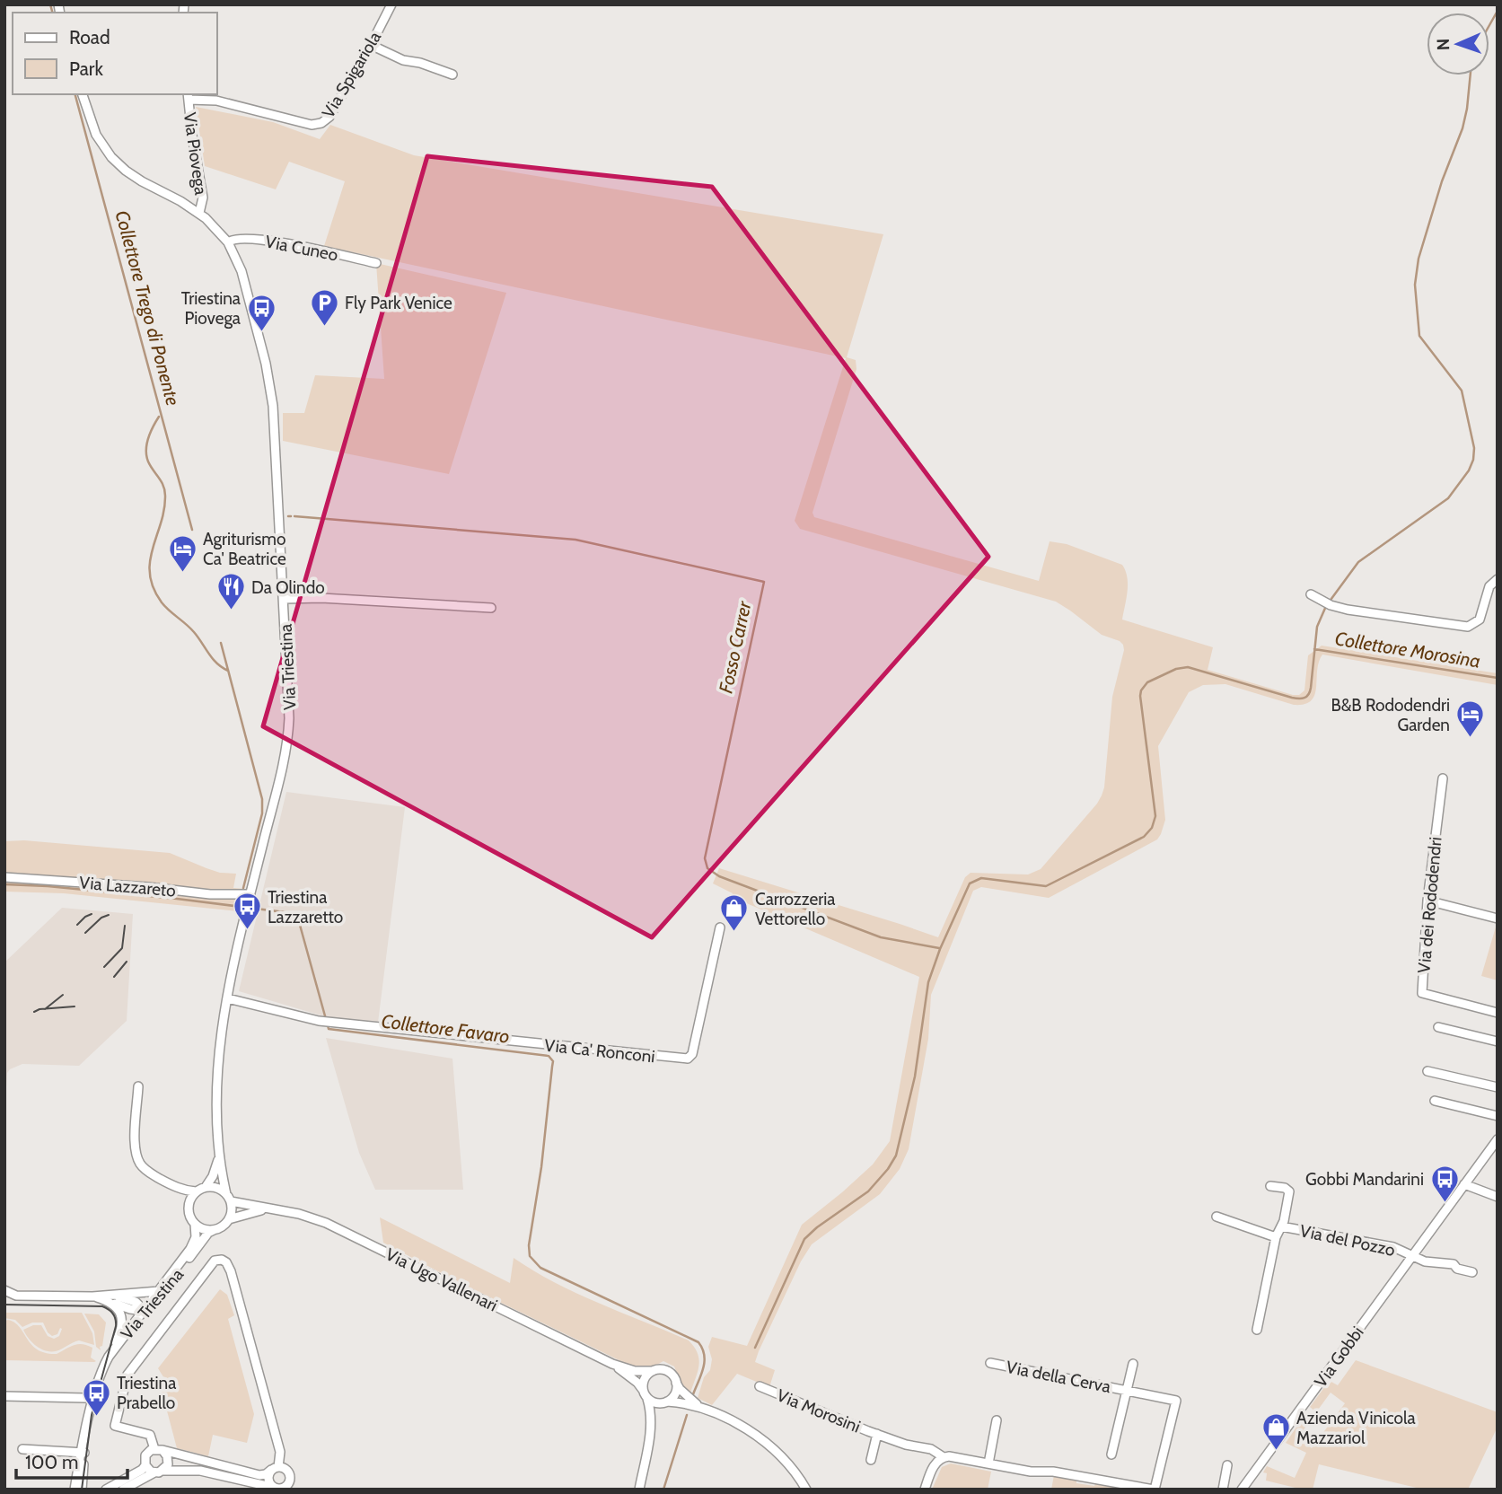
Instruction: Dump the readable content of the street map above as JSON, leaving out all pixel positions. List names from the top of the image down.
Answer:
{
  "streets": {
    "street": [
      "Via Spigariola",
      "Via Piovega",
      "Via Cuneo",
      "Via Triestina",
      "Via Lazzareto",
      "Via dei Rododendri",
      "Via Ca' Ronconi",
      "Via del Pozzo",
      "Via Ugo Vallenari",
      "Via Gobbi",
      "Via della Cerva",
      "Via Morosini"
    ]
  },
  "crossings": [
    ["Via Spigariola", "Via Piovega"],
    ["Via Piovega", "Via Triestina"],
    ["Via Cuneo", "Via Triestina"],
    ["Via Triestina", "Via Lazzareto"],
    ["Via Triestina", "Via Ca' Ronconi"],
    ["Via Triestina", "Via Ugo Vallenari"],
    ["Via del Pozzo", "Via Gobbi"],
    ["Via della Cerva", "Via Morosini"]
  ],
  "water": [
    "Collettore Trego di Ponente",
    "Fosso Carrer",
    "Collettore Morosina",
    "Collettore Favaro"
  ],
  "places": {
    "parking": ["Fly Park Venice"],
    "bus stop": [
      "Triestina Piovega",
      "Triestina Lazzaretto",
      "Gobbi Mandarini",
      "Triestina Prabello"
    ],
    "hotel": ["Agriturismo Ca' Beatrice", "B&B Rododendri Garden"],
    "restaurant": ["Da Olindo"],
    "shop": ["Carrozzeria Vettorello", "Azienda Vinicola Mazzariol"]
  },
  "legend": ["Road", "Park"],
  "scale_bar": "100 m",
  "north": "left"
}
